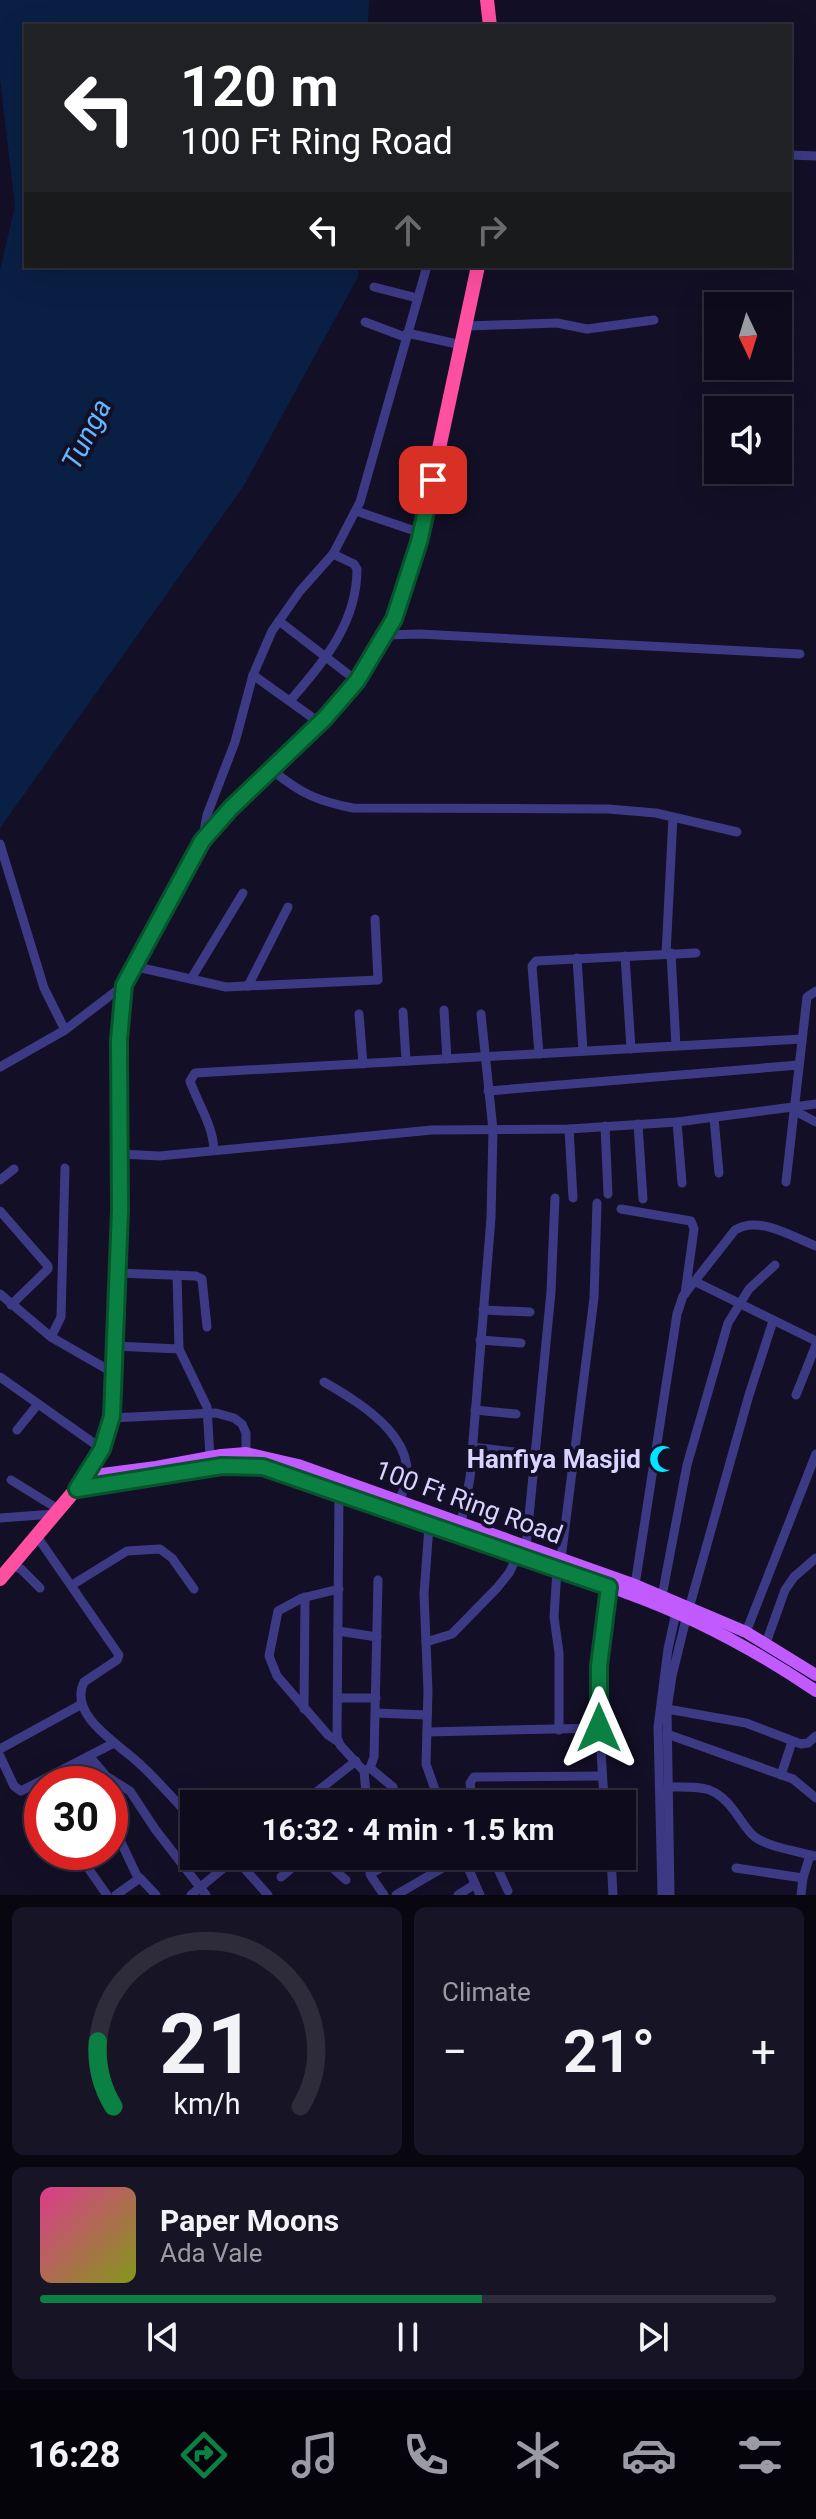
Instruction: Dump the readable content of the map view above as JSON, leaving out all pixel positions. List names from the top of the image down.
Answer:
{
  "streets": {
    "main road": ["100 Ft Ring Road"]
  },
  "water": ["Tunga"],
  "places": {
    "mosque": ["Hanfiya Masjid"]
  },
  "north": "bottom",
  "page": {
    "turn": ["120 m", "100 Ft Ring Road"],
    "limit": "30",
    "trip": "16:32 · 4 min · 1.5 km",
    "tile": "Climate",
    "heat": ["−", "21°", "+"],
    "song": ["Paper Moons", "Ada Vale"],
    "tabs": "16:28",
    "gauge": ["21", "km/h"]
  }
}
